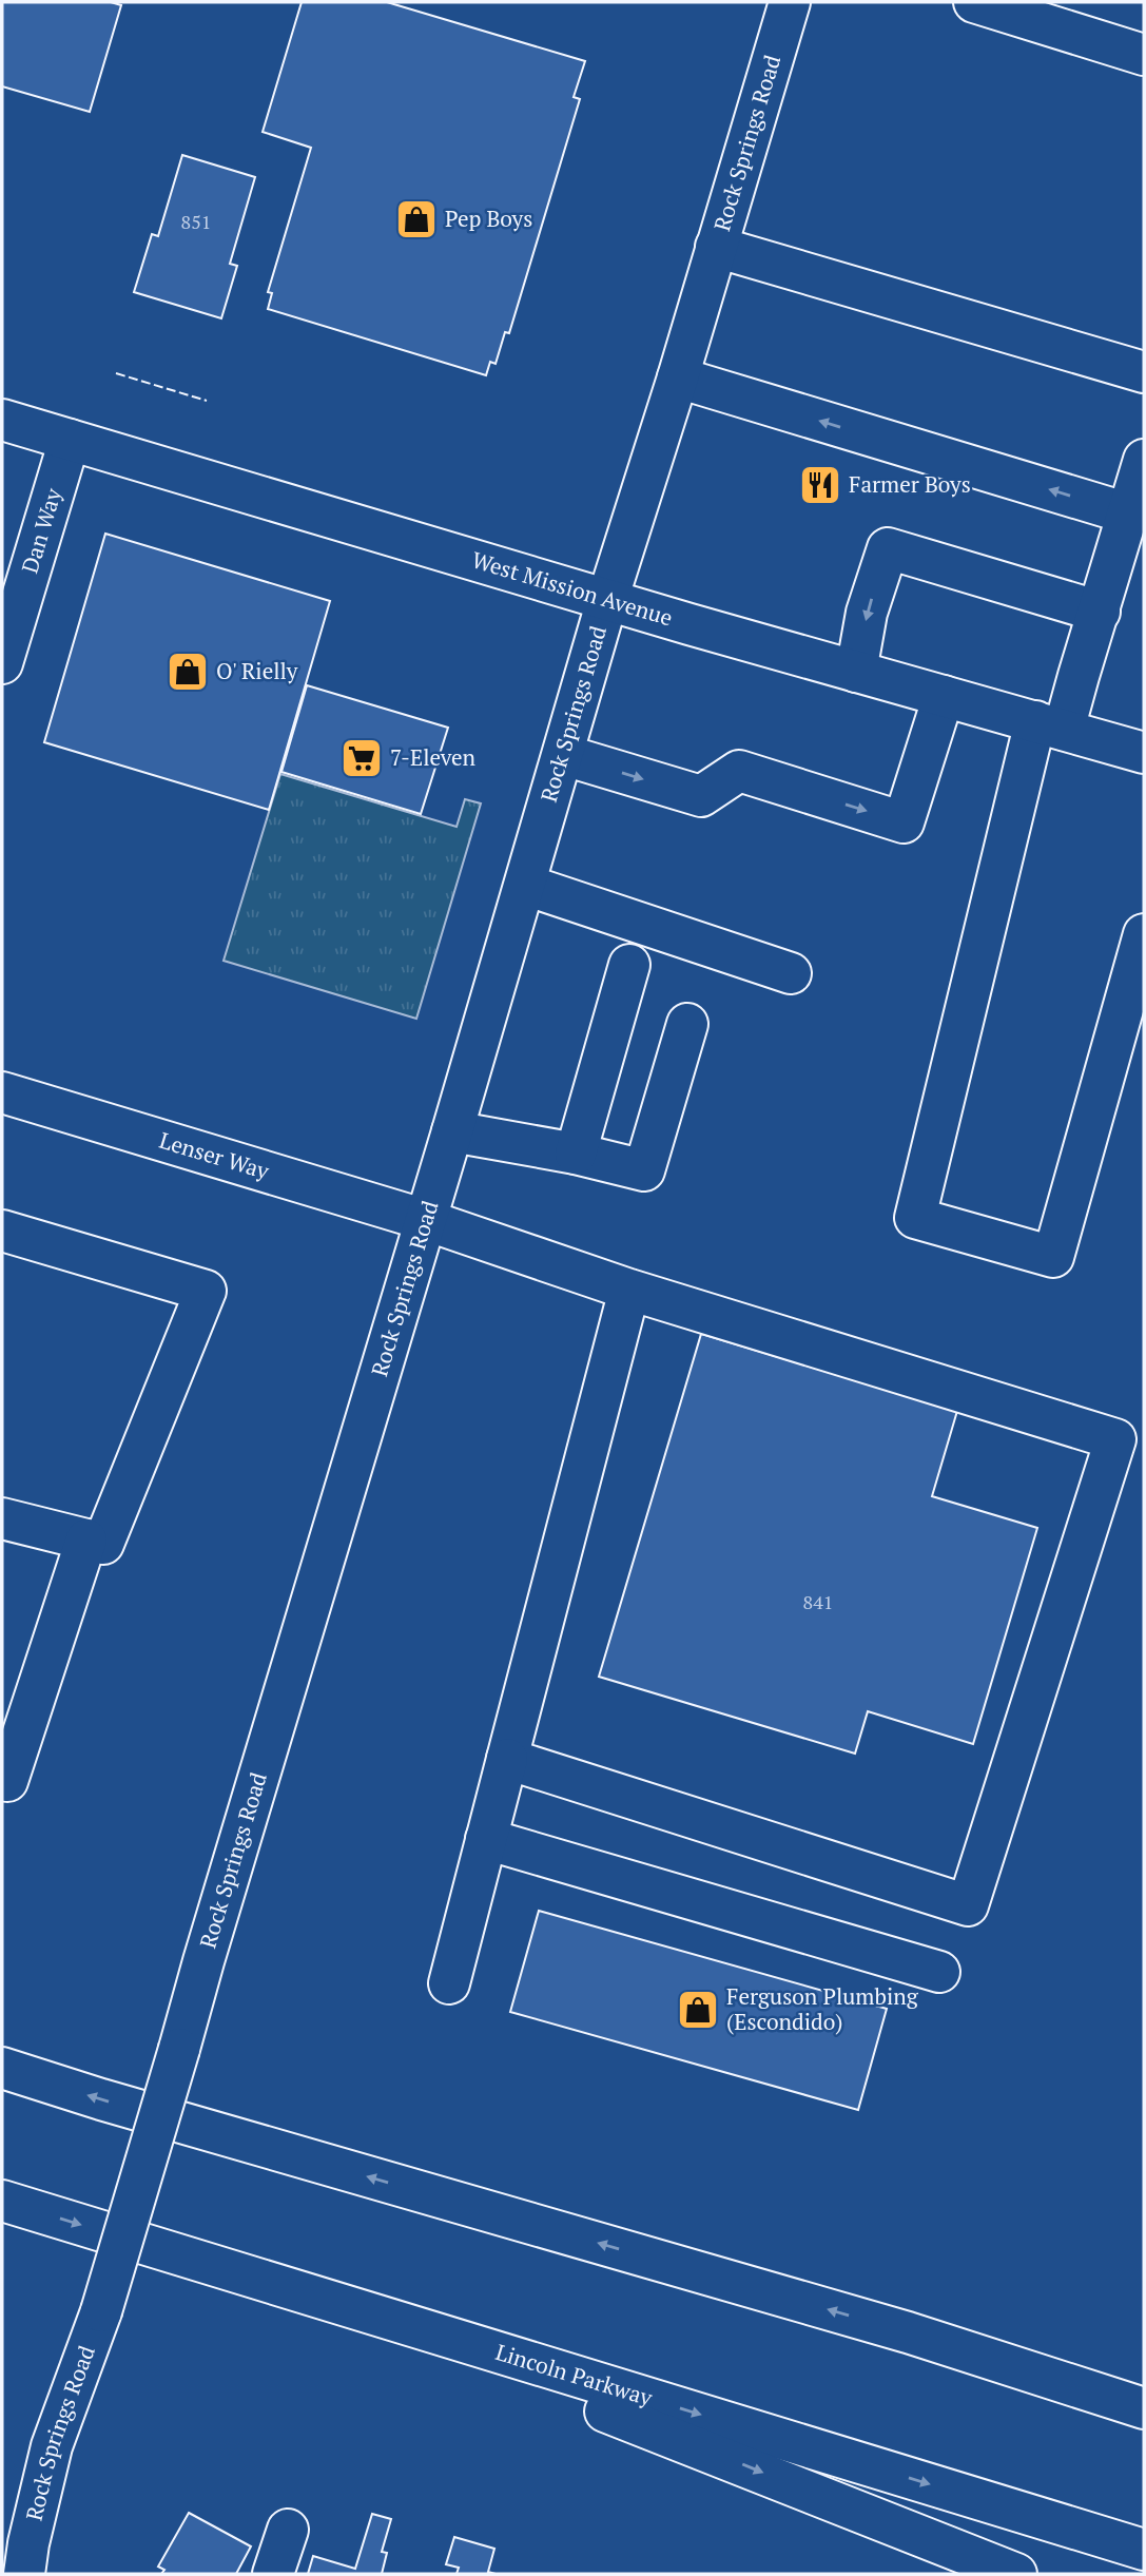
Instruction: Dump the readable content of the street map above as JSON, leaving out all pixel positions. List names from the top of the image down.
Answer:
{
  "streets": {
    "main road": [
      "Rock Springs Road",
      "Dan Way",
      "West Mission Avenue",
      "Lenser Way",
      "Lincoln Parkway"
    ]
  },
  "crossings": [
    ["Rock Springs Road", "West Mission Avenue"],
    ["Rock Springs Road", "Lenser Way"],
    ["Dan Way", "West Mission Avenue"]
  ],
  "places": {
    "shop": ["Pep Boys", "O' Rielly", "Ferguson Plumbing (Escondido)"],
    "restaurant": ["Farmer Boys"],
    "supermarket": ["7-Eleven"]
  },
  "house_numbers": ["851", "841"]
}
